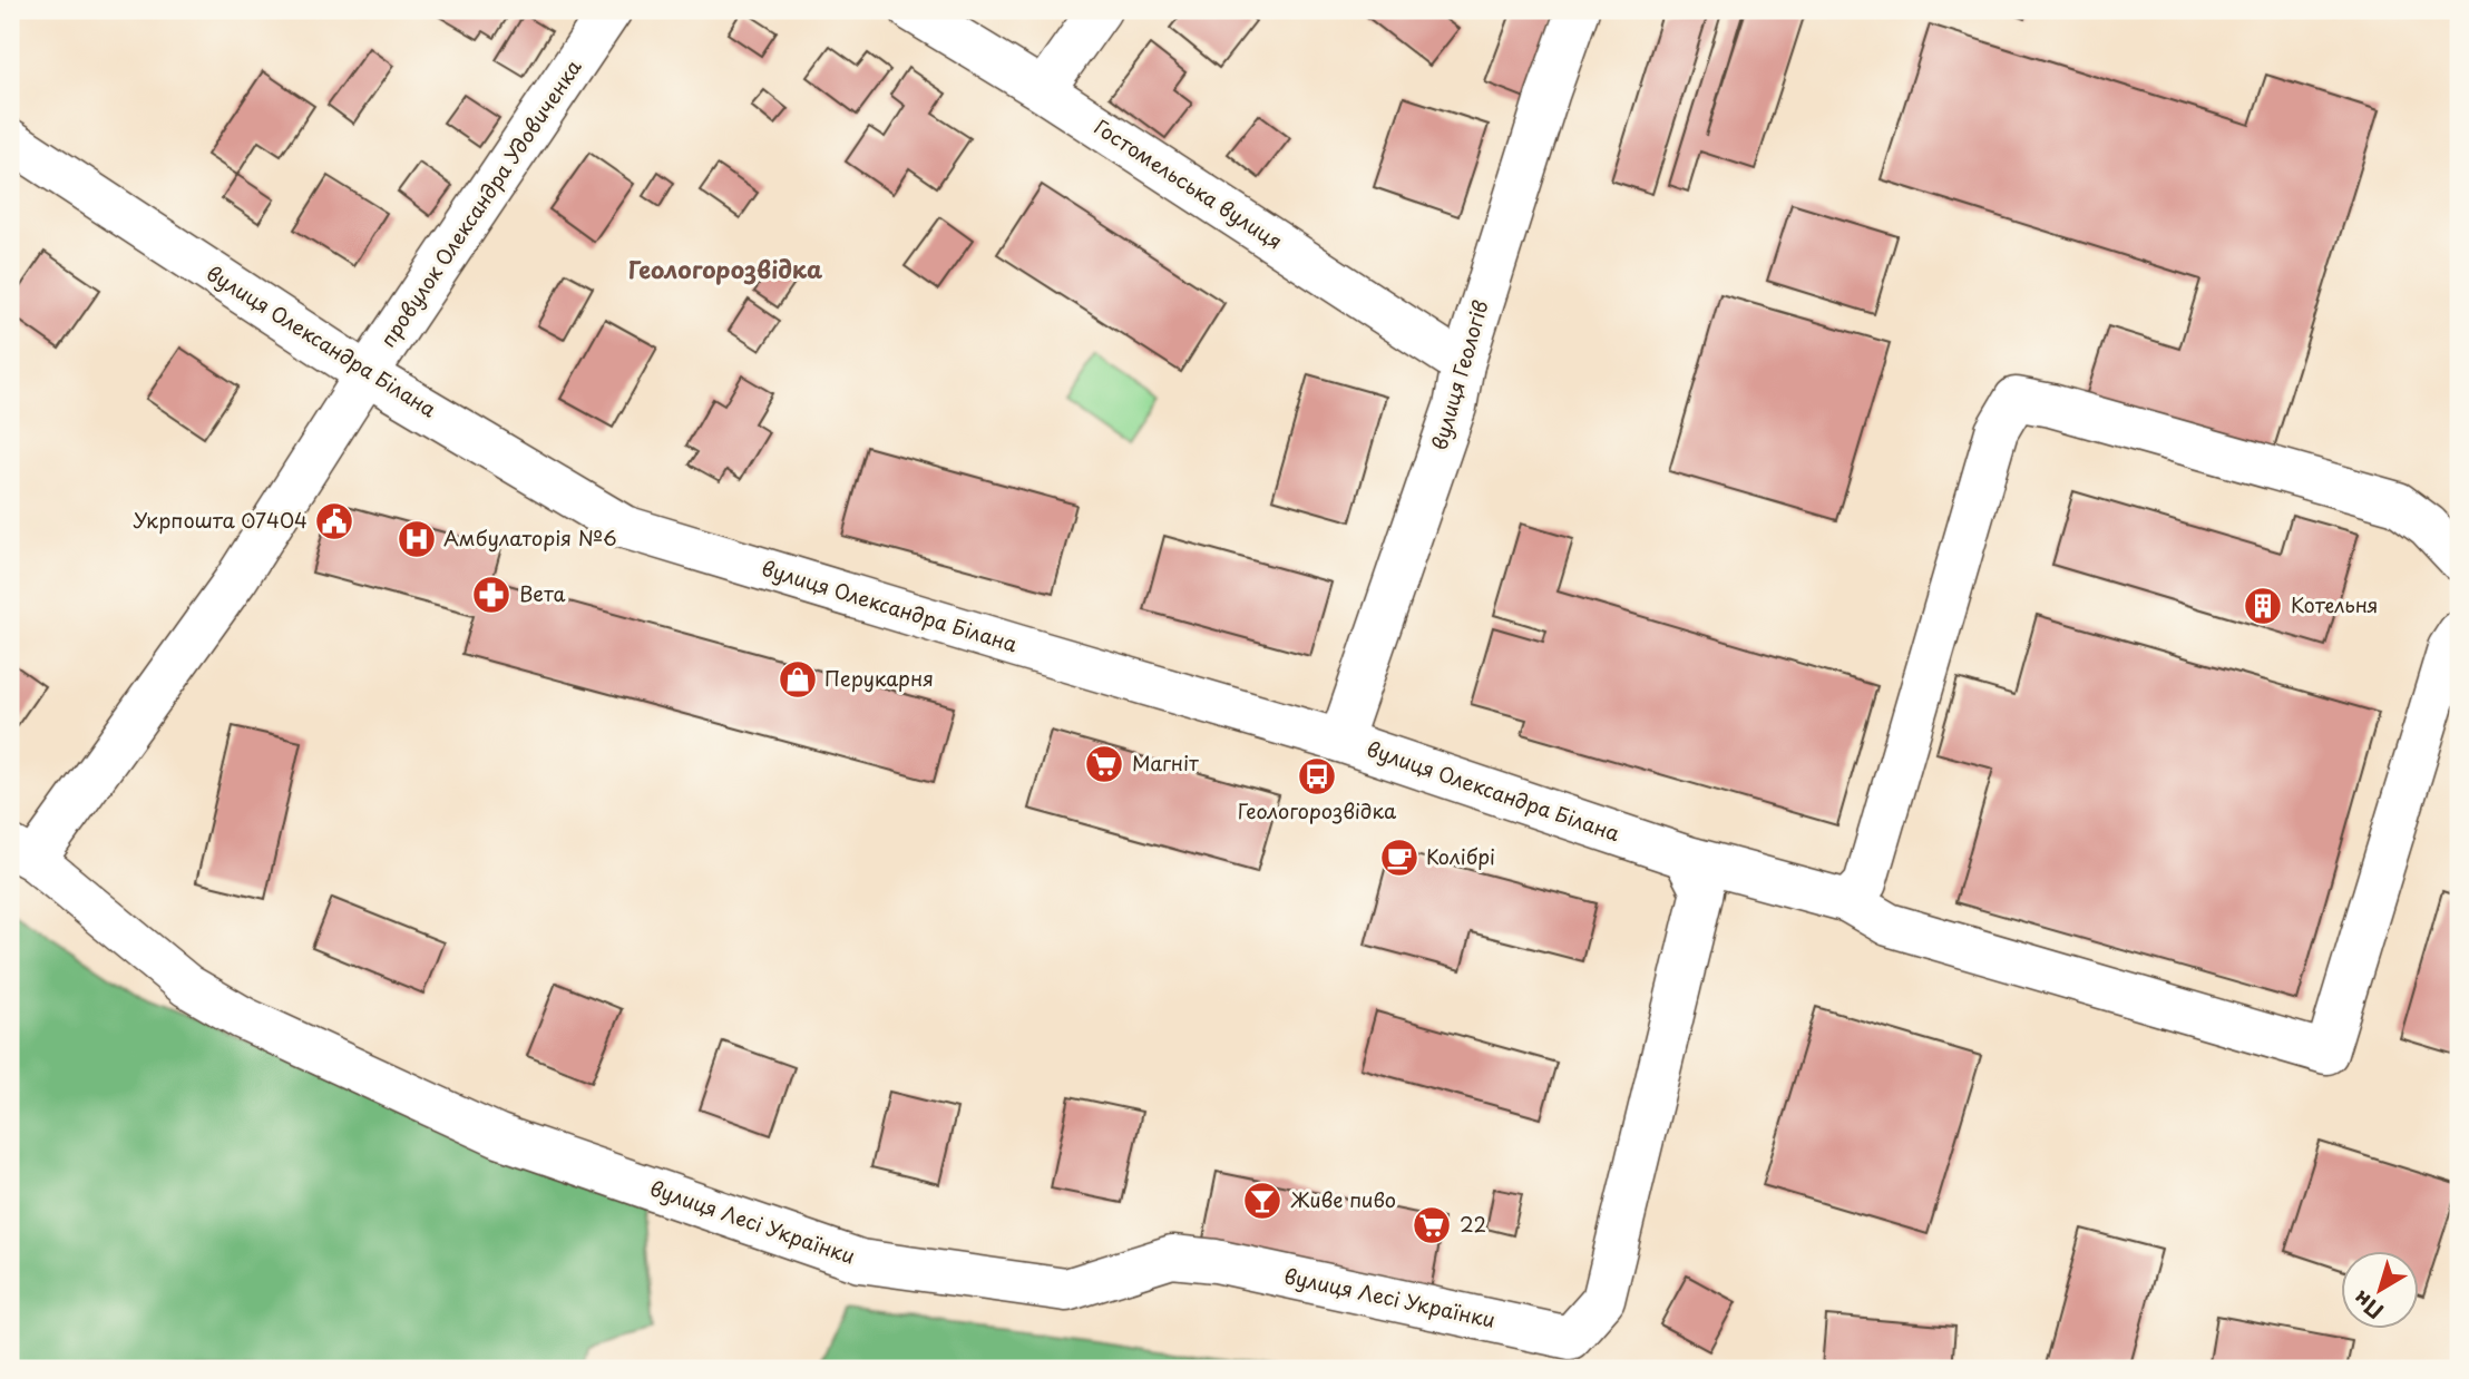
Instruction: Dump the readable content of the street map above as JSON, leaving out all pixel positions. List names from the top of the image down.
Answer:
{
  "streets": {
    "street": [
      "Гостомельська вулиця",
      "провулок Олександра Удовиченка",
      "вулиця Олександра Білана",
      "вулиця Геологів",
      "вулиця Лесі Українки"
    ]
  },
  "crossings": [
    ["Гостомельська вулиця", "вулиця Геологів"],
    ["провулок Олександра Удовиченка", "вулиця Олександра Білана"],
    ["провулок Олександра Удовиченка", "вулиця Лесі Українки"],
    ["вулиця Олександра Білана", "вулиця Геологів"],
    ["вулиця Олександра Білана", "вулиця Лесі Українки"]
  ],
  "districts": ["Геологорозвідка"],
  "places": {
    "public building": ["Укрпошта 07404"],
    "hospital": ["Амбулаторія №6"],
    "pharmacy": ["Вета"],
    "building": ["Котельня"],
    "shop": ["Перукарня"],
    "supermarket": ["Магніт", "22"],
    "bus stop": ["Геологорозвідка"],
    "cafe": ["Колібрі"],
    "bar": ["Живе пиво"]
  },
  "north": "bottom left"
}
